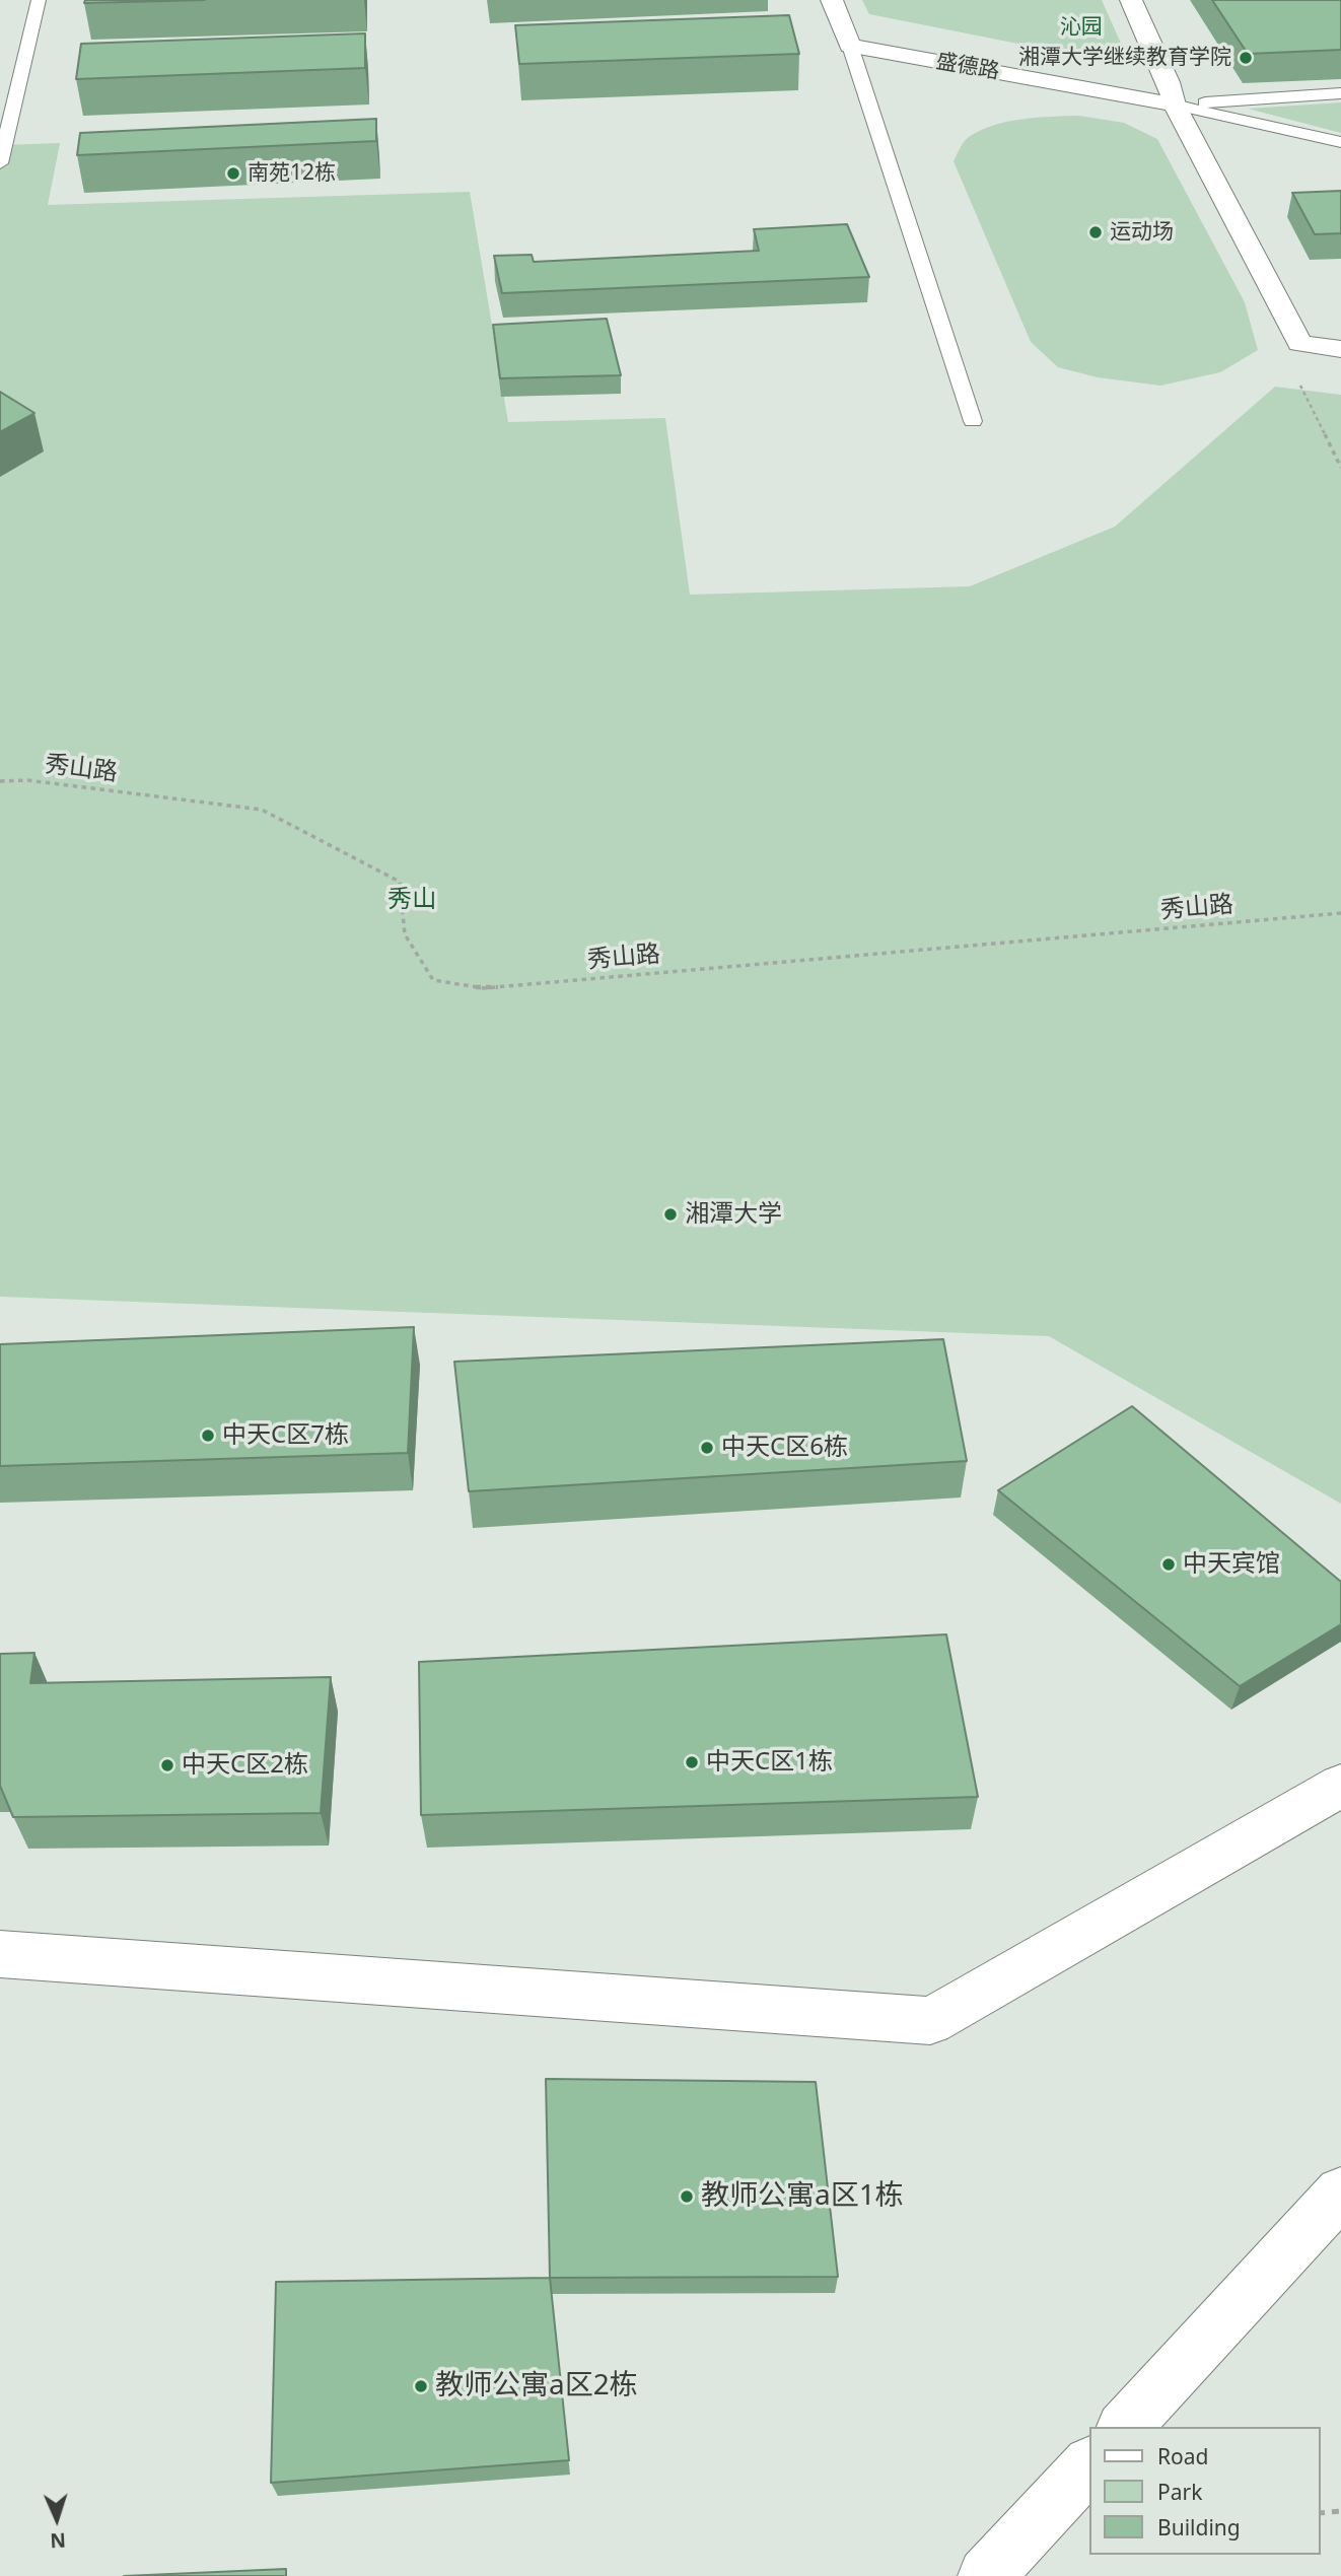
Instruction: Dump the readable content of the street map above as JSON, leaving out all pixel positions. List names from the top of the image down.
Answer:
{
  "streets": {
    "street": ["盛德路"],
    "path": ["秀山路"]
  },
  "parks": ["沁园", "秀山"],
  "places": [
    "湘潭大学继续教育学院",
    "南苑12栋",
    "运动场",
    "湘潭大学",
    "中天C区7栋",
    "中天C区6栋",
    "中天宾馆",
    "中天C区1栋",
    "中天C区2栋",
    "教师公寓a区1栋",
    "教师公寓a区2栋"
  ],
  "legend": ["Road", "Park", "Building"],
  "north": "bottom"
}
